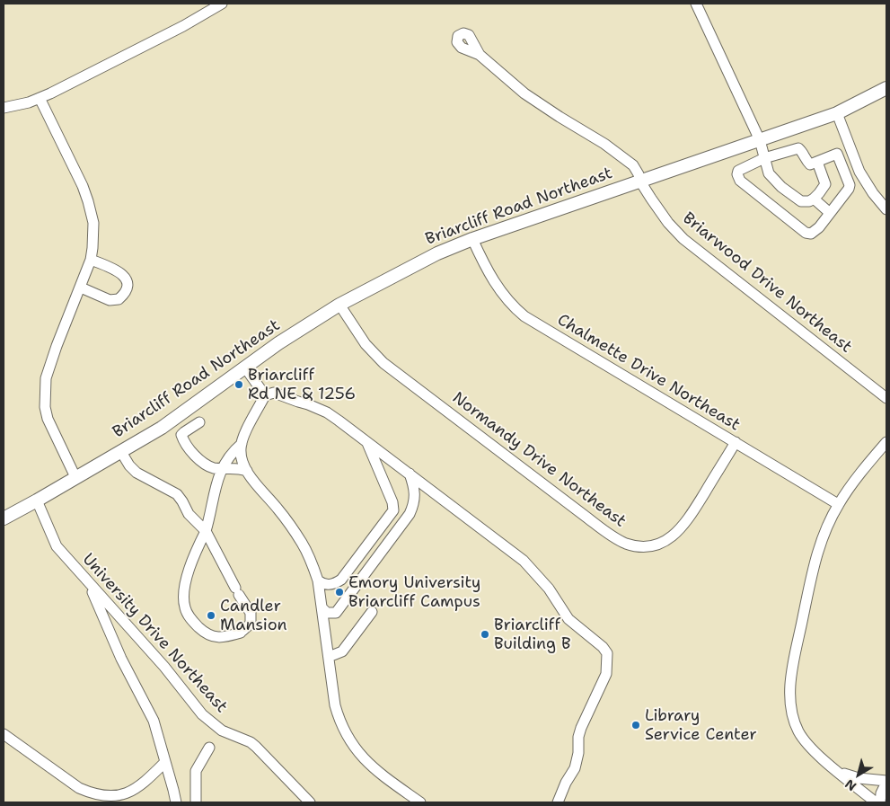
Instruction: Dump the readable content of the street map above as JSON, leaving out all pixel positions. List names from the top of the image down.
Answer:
{
  "streets": {
    "main road": ["Briarcliff Road Northeast"],
    "street": [
      "Briarwood Drive Northeast",
      "Chalmette Drive Northeast",
      "Normandy Drive Northeast",
      "University Drive Northeast"
    ]
  },
  "crossings": [
    ["Briarcliff Road Northeast", "Briarwood Drive Northeast"],
    ["Briarcliff Road Northeast", "Chalmette Drive Northeast"],
    ["Briarcliff Road Northeast", "Normandy Drive Northeast"],
    ["Briarcliff Road Northeast", "University Drive Northeast"],
    ["Chalmette Drive Northeast", "Normandy Drive Northeast"]
  ],
  "places": [
    "Briarcliff Rd NE & 1256",
    "Emory University Briarcliff Campus",
    "Candler Mansion",
    "Briarcliff Building B",
    "Library Service Center"
  ],
  "north": "bottom left"
}
